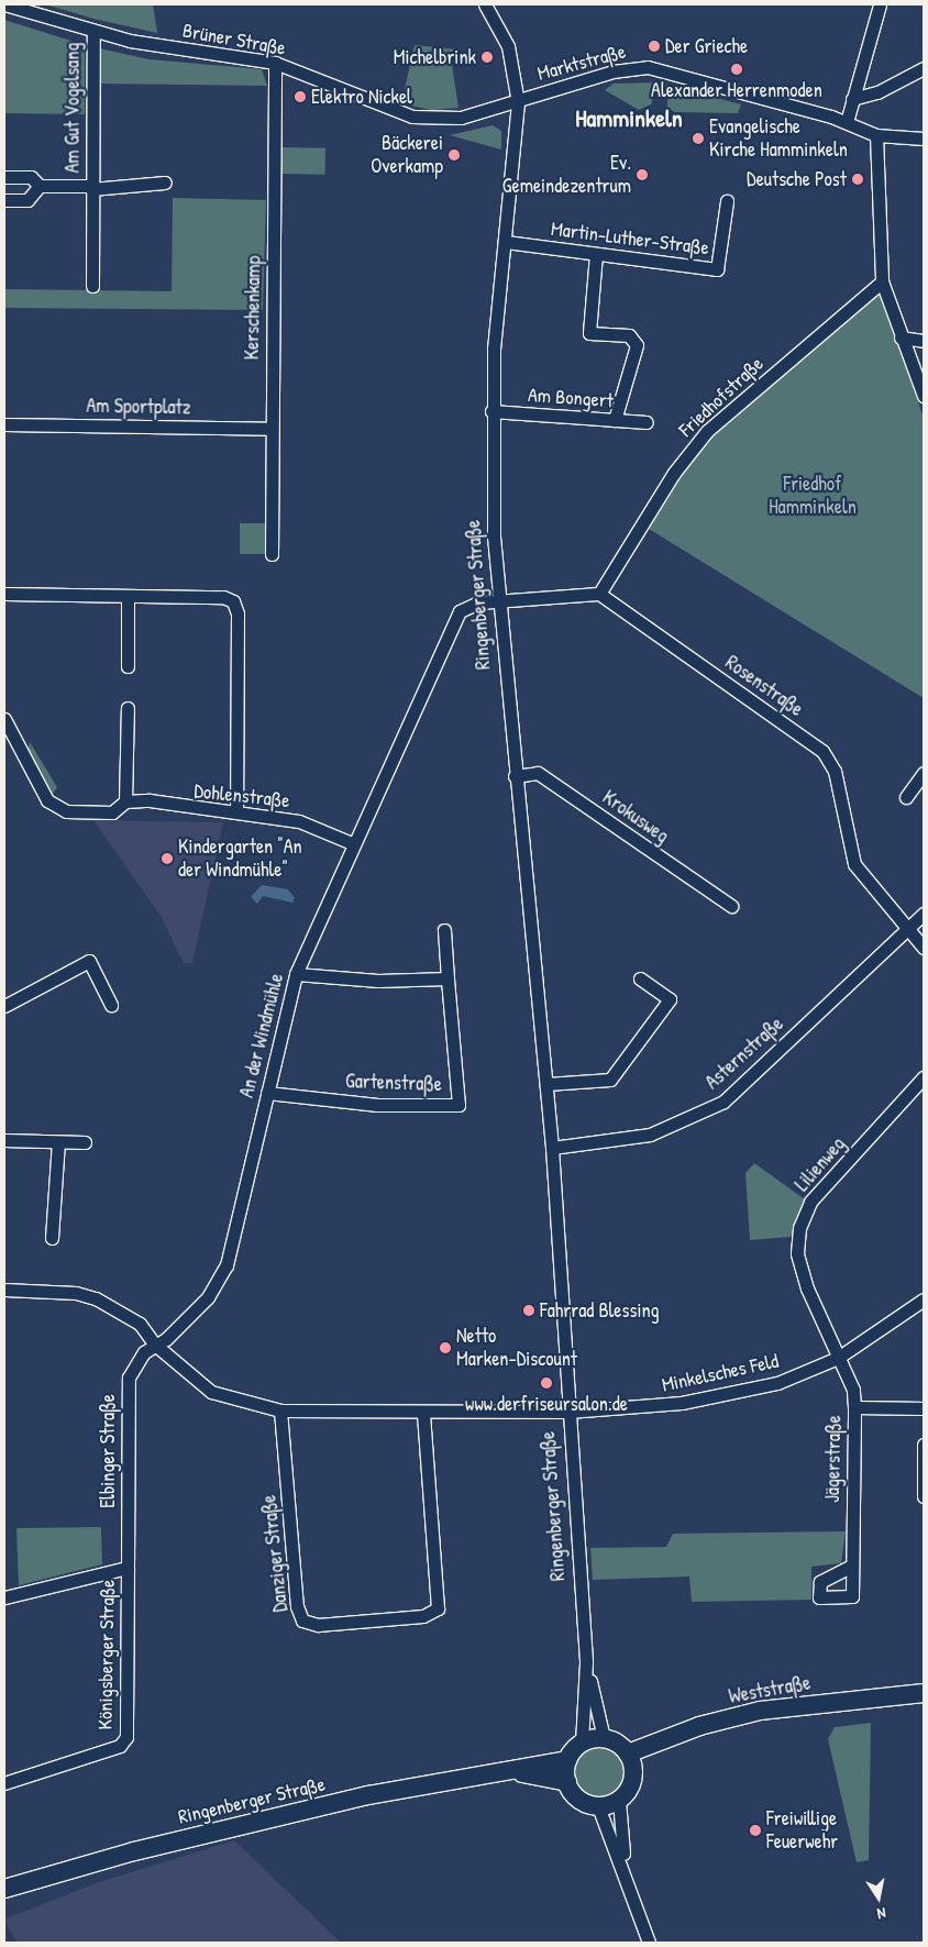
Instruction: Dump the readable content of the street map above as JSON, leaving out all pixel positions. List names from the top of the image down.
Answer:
{
  "streets": {
    "main road": ["Ringenberger Straße", "Weststraße"],
    "street": [
      "Brüner Straße",
      "Marktstraße",
      "Am Gut Vogelsang",
      "Martin-Luther-Straße",
      "Kerschenkamp",
      "Friedhofstraße",
      "Am Bongert",
      "Am Sportplatz",
      "Rosenstraße",
      "Dohlenstraße",
      "Krokusweg",
      "An der Windmühle",
      "Asternstraße",
      "Gartenstraße",
      "Lilienweg",
      "Minkelsches Feld",
      "Elbinger Straße",
      "Jägerstraße",
      "Danziger Straße",
      "Königsberger Straße"
    ]
  },
  "crossings": [
    ["Brüner Straße", "Marktstraße"],
    ["Brüner Straße", "Am Gut Vogelsang"],
    ["Brüner Straße", "Kerschenkamp"],
    ["Brüner Straße", "Ringenberger Straße"],
    ["Marktstraße", "Ringenberger Straße"],
    ["Martin-Luther-Straße", "Ringenberger Straße"],
    ["Kerschenkamp", "Am Sportplatz"],
    ["Friedhofstraße", "Rosenstraße"],
    ["Am Bongert", "Ringenberger Straße"],
    ["Ringenberger Straße", "Krokusweg"],
    ["Ringenberger Straße", "An der Windmühle"],
    ["Ringenberger Straße", "Asternstraße"],
    ["Ringenberger Straße", "Minkelsches Feld"],
    ["Ringenberger Straße", "Weststraße"],
    ["Rosenstraße", "Asternstraße"],
    ["Dohlenstraße", "An der Windmühle"],
    ["An der Windmühle", "Gartenstraße"],
    ["An der Windmühle", "Elbinger Straße"],
    ["Lilienweg", "Minkelsches Feld"],
    ["Lilienweg", "Jägerstraße"],
    ["Minkelsches Feld", "Jägerstraße"],
    ["Elbinger Straße", "Königsberger Straße"]
  ],
  "districts": ["Hamminkeln"],
  "parks": ["Friedhof Hamminkeln"],
  "places": [
    "Der Grieche",
    "Michelbrink",
    "Alexander Herrenmoden",
    "Elektro Nickel",
    "Evangelische Kirche Hamminkeln",
    "Bäckerei Overkamp",
    "Ev. Gemeindezentrum",
    "Deutsche Post",
    "Kindergarten \"An der Windmühle\"",
    "Fahrrad Blessing",
    "Netto Marken-Discount",
    "www.derfriseursalon.de",
    "Freiwillige Feuerwehr"
  ],
  "north": "bottom"
}
